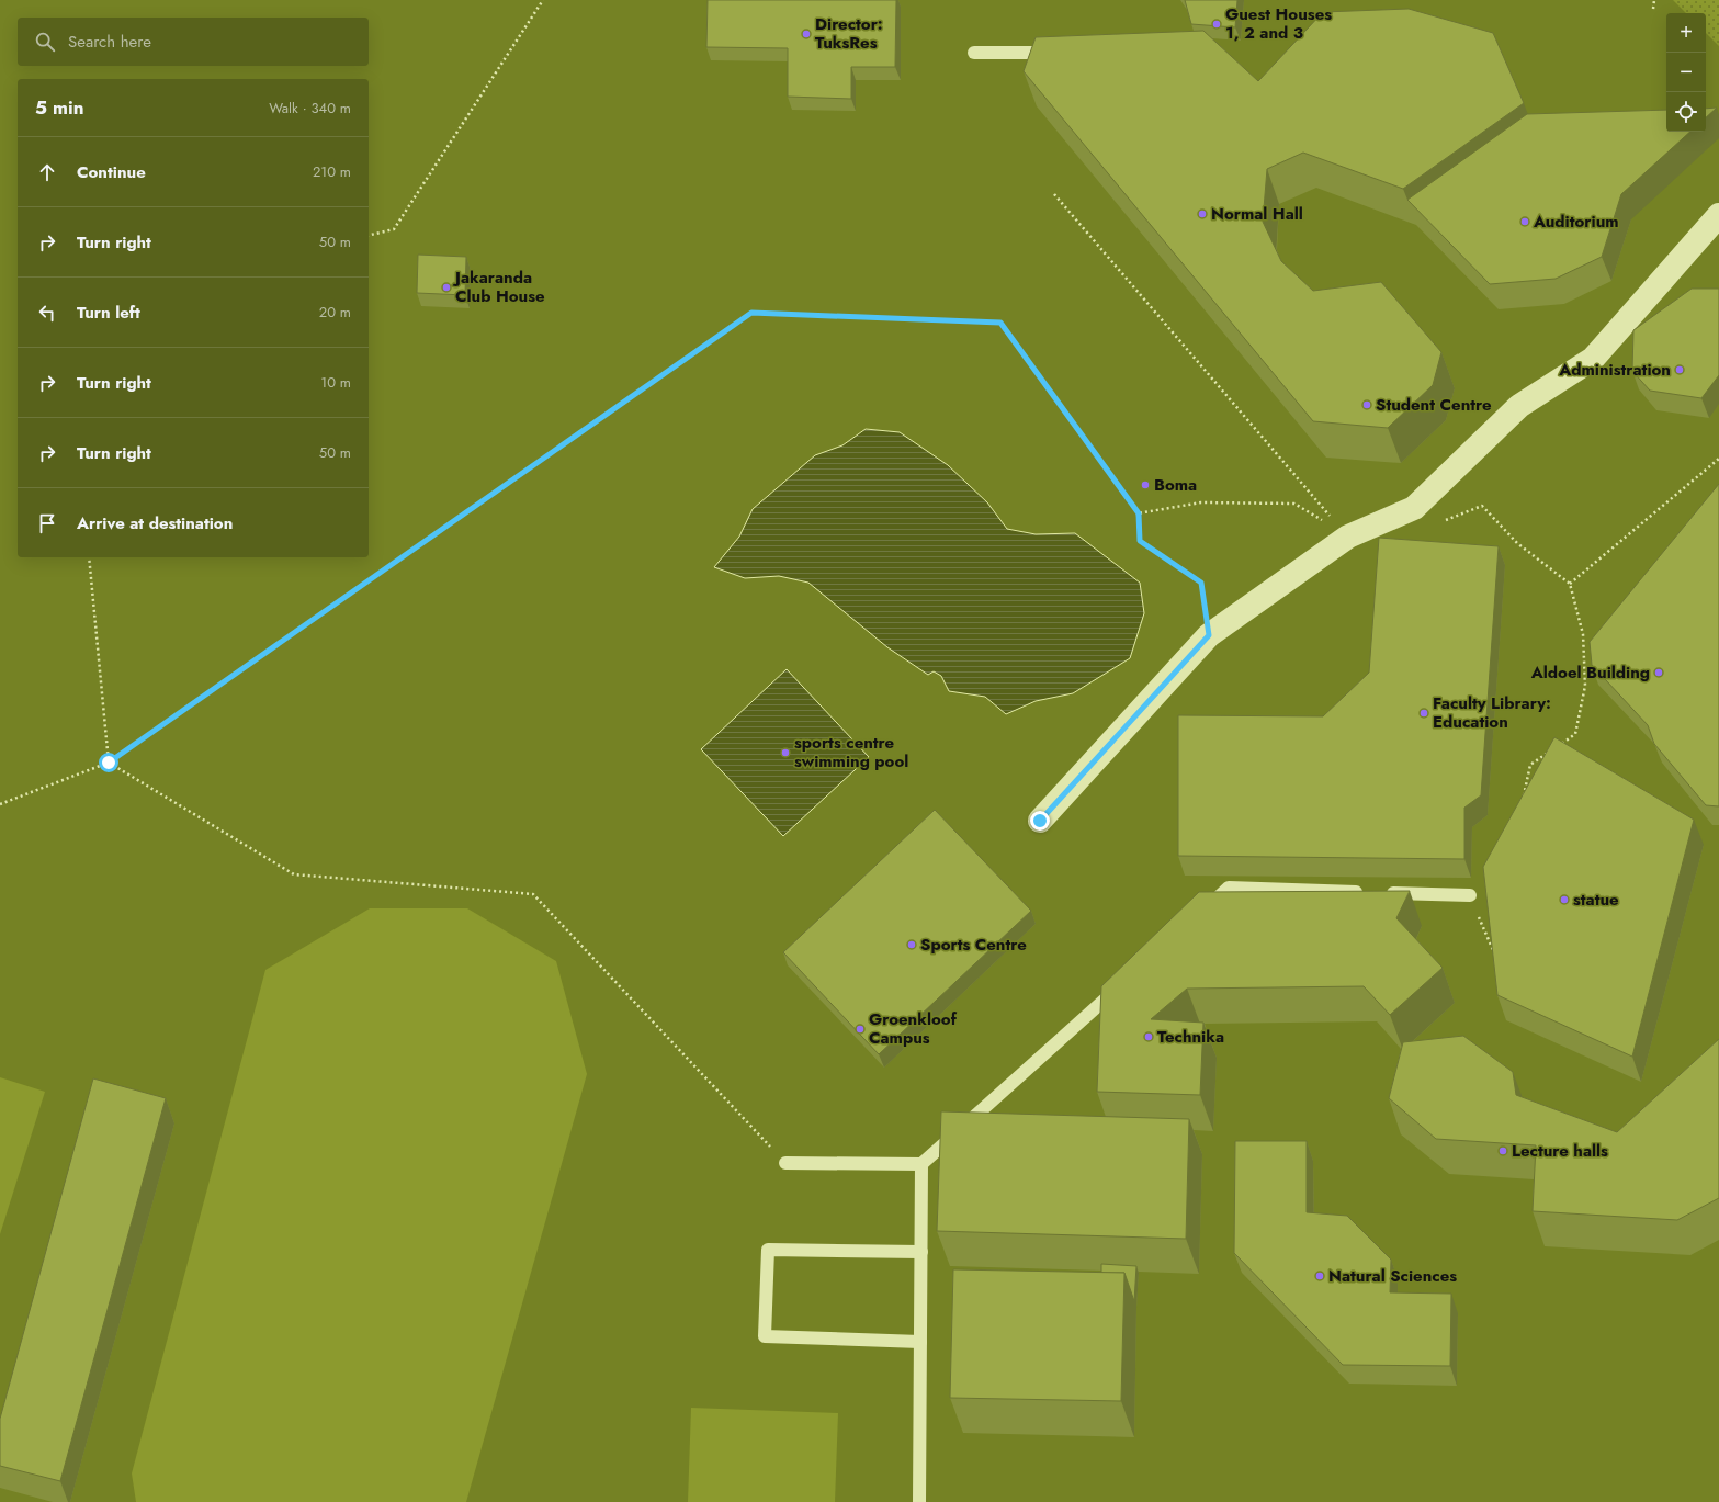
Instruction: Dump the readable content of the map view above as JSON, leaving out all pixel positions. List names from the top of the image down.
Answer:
{
  "places": [
    "Guest Houses 1, 2 and 3",
    "Director: TuksRes",
    "Normal Hall",
    "Auditorium",
    "Jakaranda Club House",
    "Administration",
    "Student Centre",
    "Boma",
    "Aldoel Building",
    "Faculty Library: Education",
    "sports centre swimming pool",
    "statue",
    "Sports Centre",
    "Groenkloof Campus",
    "Technika",
    "Lecture halls",
    "Natural Sciences"
  ],
  "page": {
    "map_buttons": ["+", "−"],
    "search": "Search here",
    "heading": ["5 min", "Walk · 340 m"],
    "list": [
      ["Continue", "210 m"],
      ["Turn right", "50 m"],
      ["Turn left", "20 m"],
      ["Turn right", "10 m"],
      ["Turn right", "50 m"],
      "Arrive at destination"
    ]
  }
}
